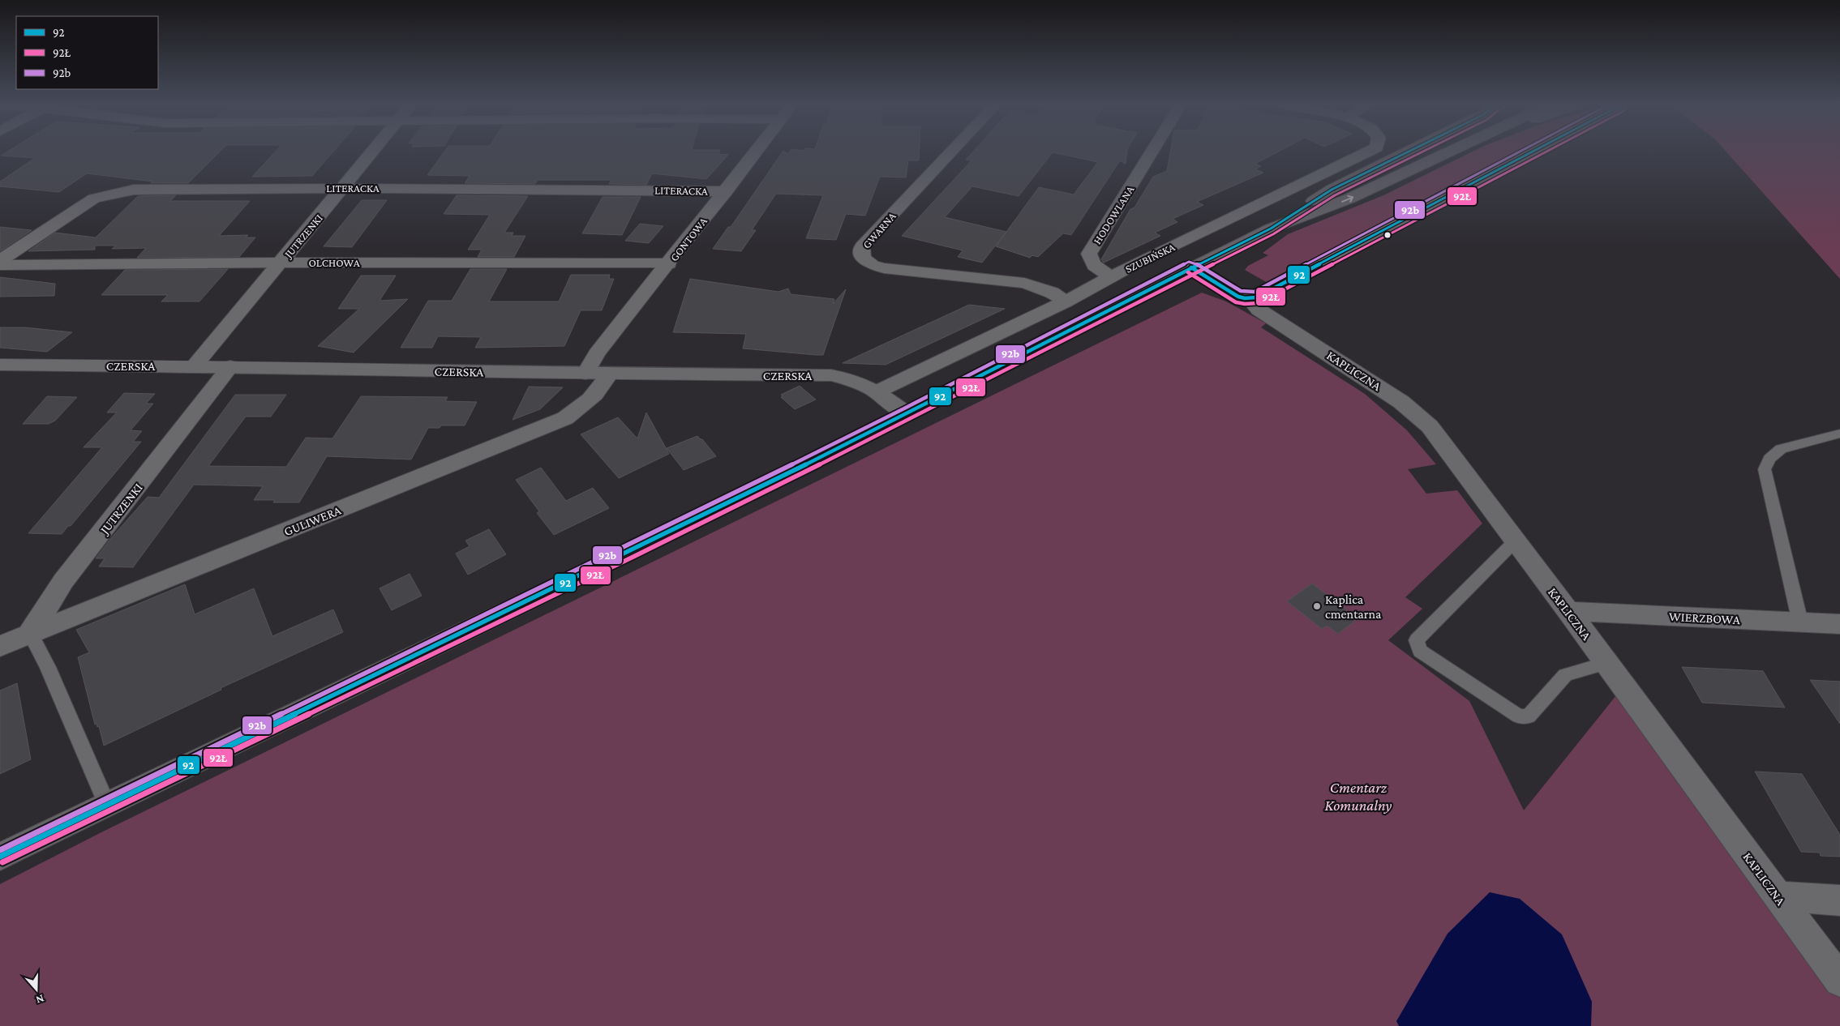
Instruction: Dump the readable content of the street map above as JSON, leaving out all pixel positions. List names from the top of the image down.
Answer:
{
  "streets": {
    "street": [
      "LITERACKA",
      "HODOWLANA",
      "GWARNA",
      "JUTRZENKI",
      "GONTOWA",
      "SZUBIŃSKA",
      "OLCHOWA",
      "CZERSKA",
      "KAPLICZNA",
      "GULIWERA",
      "WIERZBOWA"
    ]
  },
  "crossings": [
    ["LITERACKA", "JUTRZENKI"],
    ["LITERACKA", "GONTOWA"],
    ["HODOWLANA", "SZUBIŃSKA"],
    ["GWARNA", "SZUBIŃSKA"],
    ["JUTRZENKI", "OLCHOWA"],
    ["JUTRZENKI", "CZERSKA"],
    ["JUTRZENKI", "GULIWERA"],
    ["GONTOWA", "OLCHOWA"],
    ["GONTOWA", "CZERSKA"],
    ["SZUBIŃSKA", "CZERSKA"],
    ["CZERSKA", "GULIWERA"],
    ["KAPLICZNA", "WIERZBOWA"]
  ],
  "parks": ["Cmentarz Komunalny"],
  "places": ["Kaplica cmentarna"],
  "lines": ["transit line 92", "transit line 92Ł", "transit line 92b"],
  "legend": ["92", "92Ł", "92b"],
  "north": "bottom"
}
